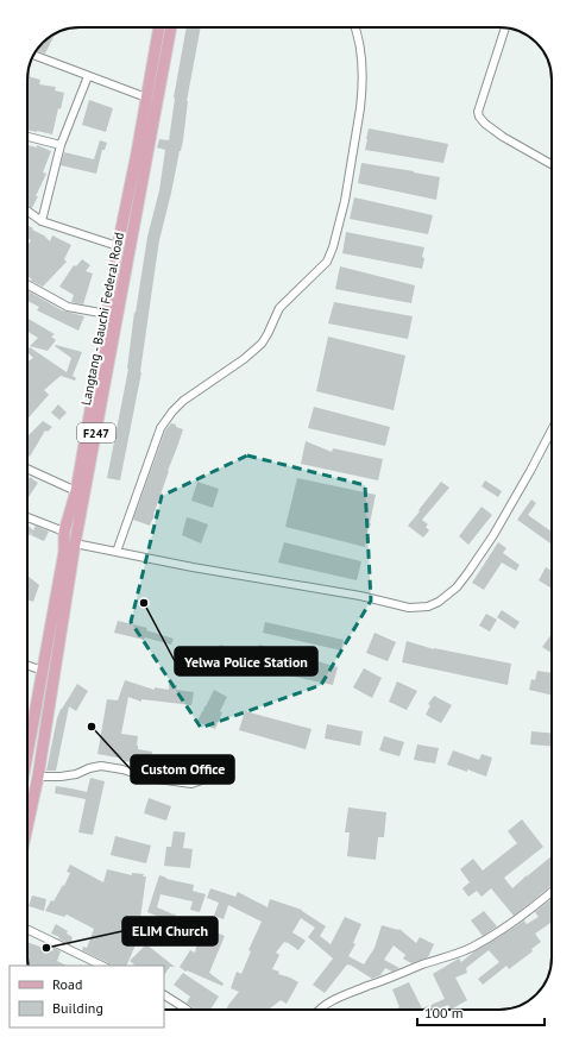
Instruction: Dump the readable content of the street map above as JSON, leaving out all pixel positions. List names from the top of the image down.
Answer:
{
  "streets": {
    "main road": ["Langtang - Bauchi Federal Road", "F247"]
  },
  "places": ["Yelwa Police Station", "Custom Office", "ELIM Church"],
  "legend": ["Road", "Building"],
  "scale_bar": "100 m"
}
